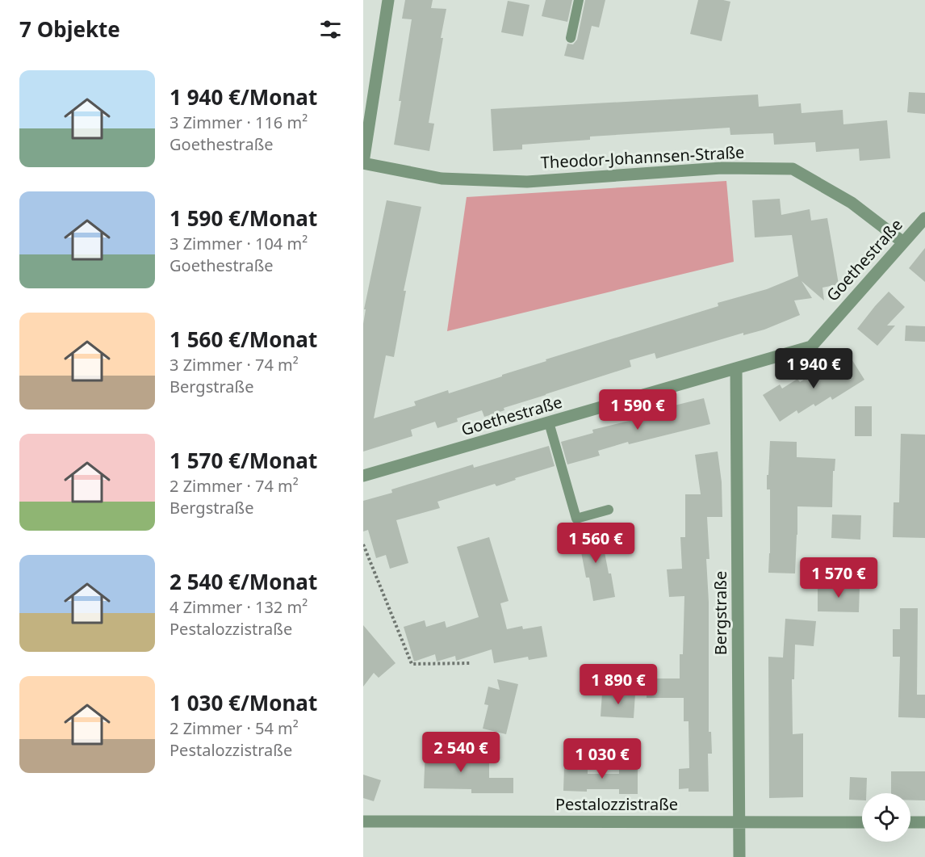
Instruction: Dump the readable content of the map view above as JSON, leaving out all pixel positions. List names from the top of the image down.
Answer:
{
  "streets": {
    "street": [
      "Theodor-Johannsen-Straße",
      "Goethestraße",
      "Bergstraße",
      "Pestalozzistraße"
    ]
  },
  "crossings": [
    ["Theodor-Johannsen-Straße", "Goethestraße"],
    ["Goethestraße", "Bergstraße"],
    ["Bergstraße", "Pestalozzistraße"]
  ],
  "page": {
    "heading": "7 Objekte",
    "list": [
      {
        "name": "1 940 €/Monat",
        "note": "3 Zimmer · 116 m² · Goethestraße"
      },
      {
        "name": "1 590 €/Monat",
        "note": "3 Zimmer · 104 m² · Goethestraße"
      },
      {
        "name": "1 560 €/Monat",
        "note": "3 Zimmer · 74 m² · Bergstraße"
      },
      {
        "name": "1 570 €/Monat",
        "note": "2 Zimmer · 74 m² · Bergstraße"
      },
      {
        "name": "2 540 €/Monat",
        "note": "4 Zimmer · 132 m² · Pestalozzistraße"
      },
      {
        "name": "1 030 €/Monat",
        "note": "2 Zimmer · 54 m² · Pestalozzistraße"
      }
    ],
    "price": [
      "1 940 €",
      "1 590 €",
      "1 560 €",
      "1 570 €",
      "1 890 €",
      "2 540 €",
      "1 030 €"
    ]
  }
}
